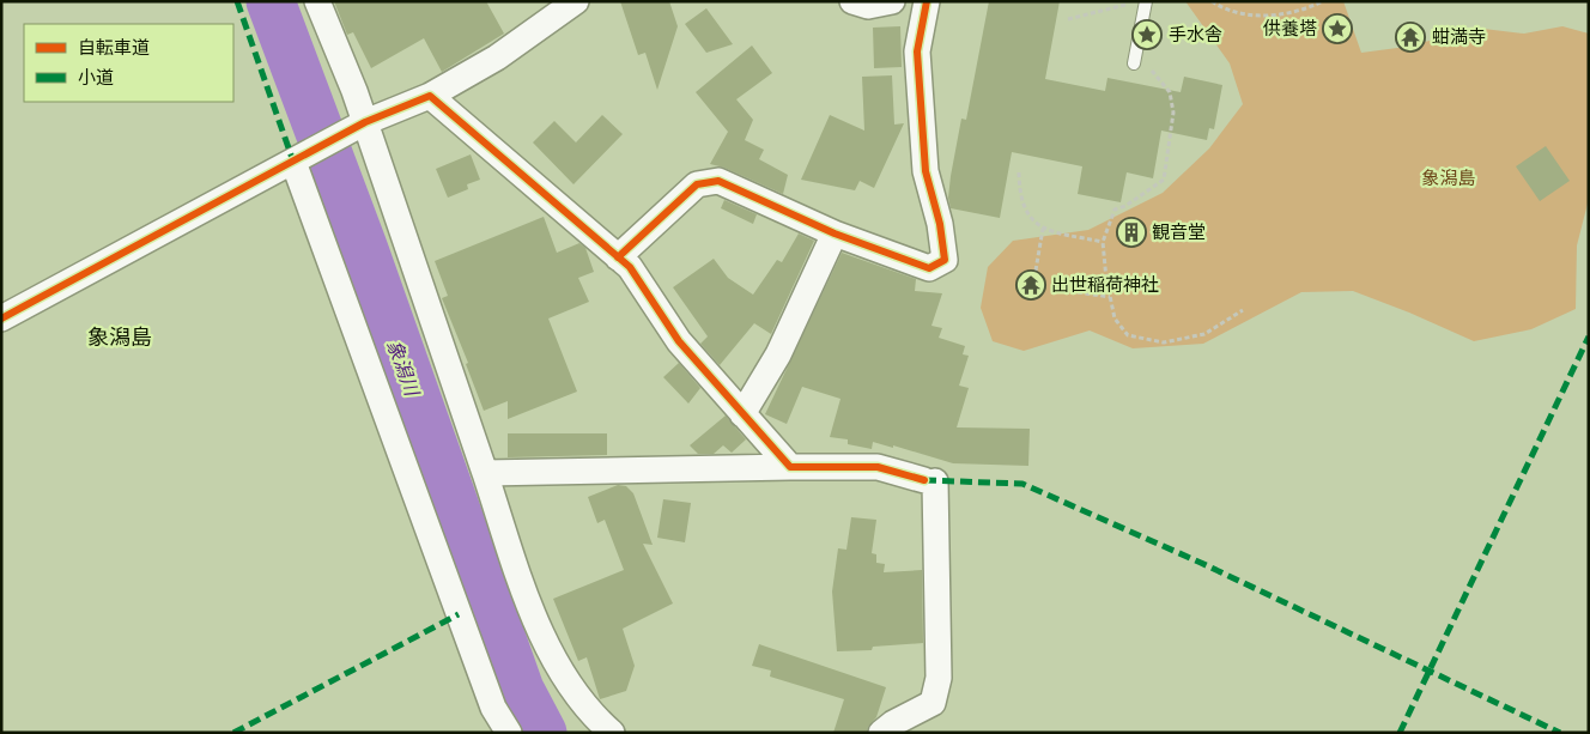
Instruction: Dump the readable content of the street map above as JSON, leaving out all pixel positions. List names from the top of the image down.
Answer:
{
  "districts": ["象潟島"],
  "water": ["象潟川"],
  "parks": ["象潟島"],
  "places": {
    "place": ["供養塔", "手水舎"],
    "temple": ["蚶満寺", "出世稲荷神社"],
    "building": ["観音堂"]
  },
  "legend": ["自転車道", "小道"]
}
